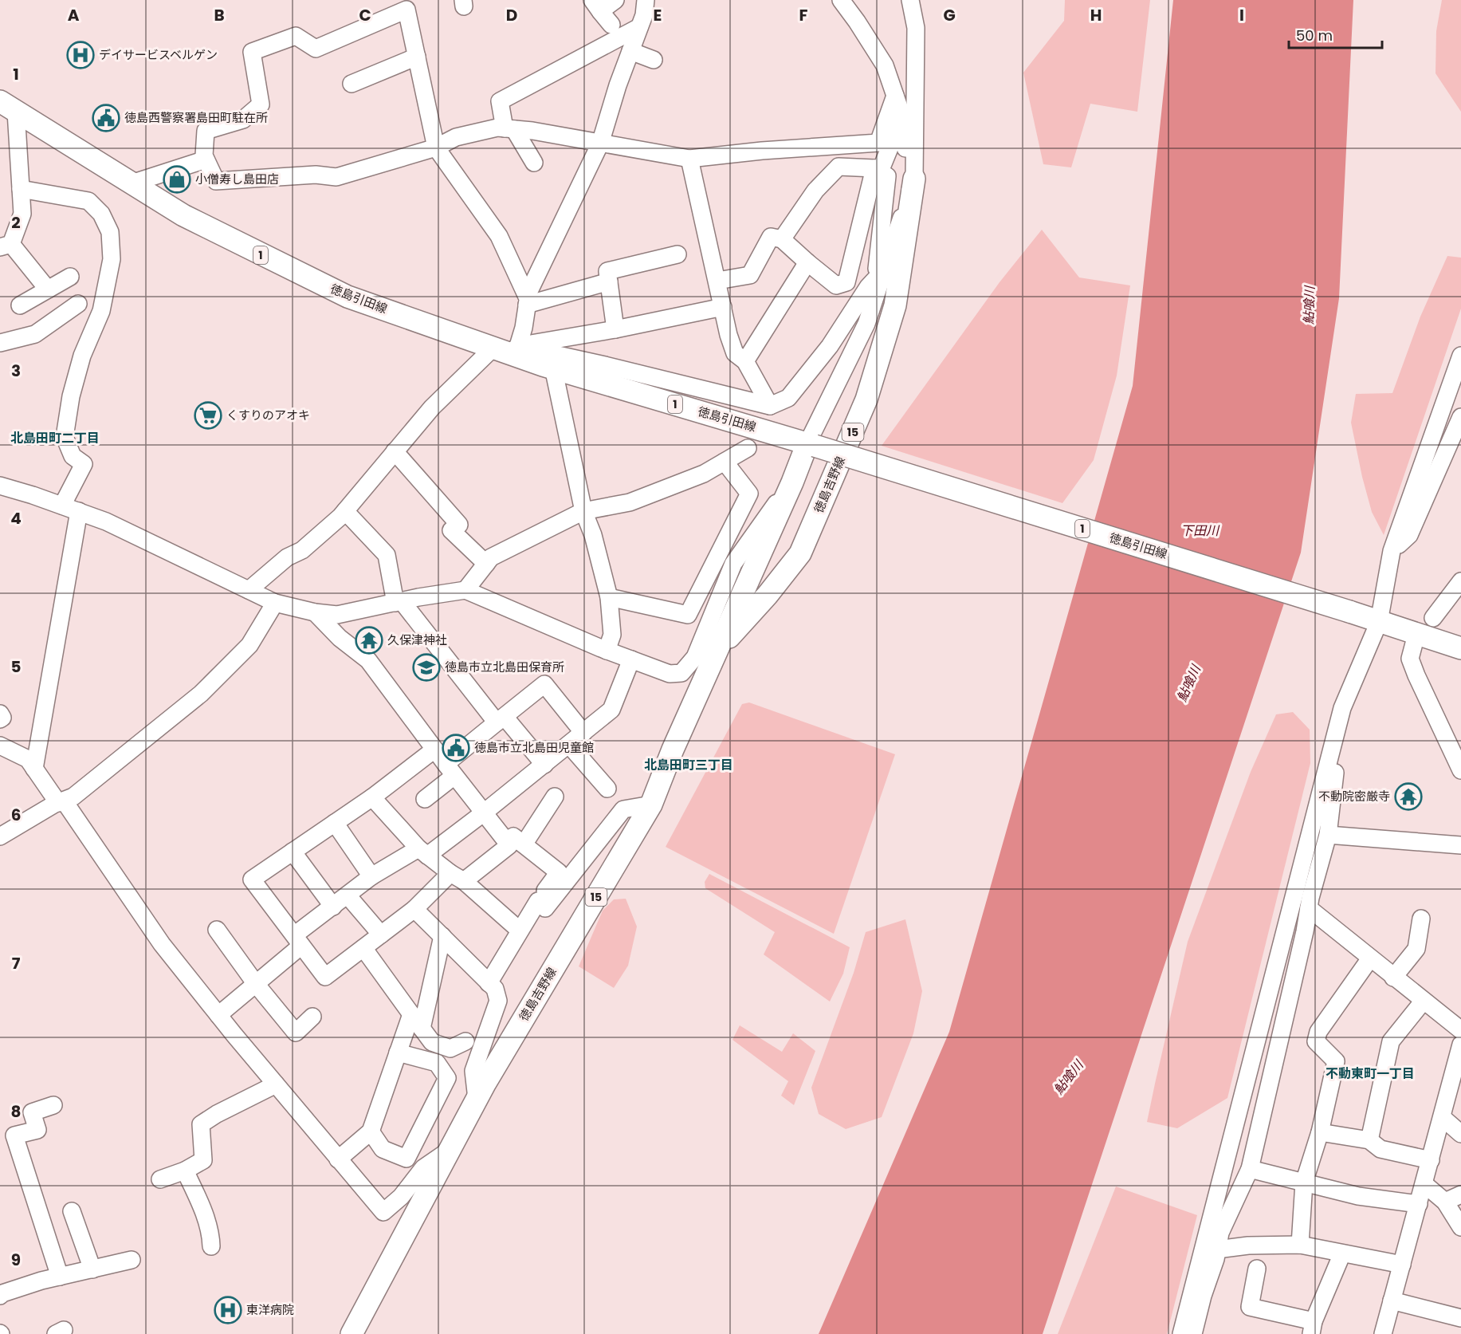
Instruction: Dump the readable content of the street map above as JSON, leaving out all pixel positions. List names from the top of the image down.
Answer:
{
  "streets": {
    "main road": [
      "1",
      "徳島引田線",
      "15",
      "徳島吉野線"
    ]
  },
  "crossings": [
    ["徳島引田線", "徳島吉野線"]
  ],
  "districts": ["北島田町二丁目", "北島田町三丁目", "不動東町一丁目"],
  "water": ["鮎喰川", "下田川"],
  "places": {
    "hospital": ["デイサービスベルゲン", "東洋病院"],
    "public building": ["徳島西警察署島田町駐在所", "徳島市立北島田児童館"],
    "shop": ["小僧寿し島田店"],
    "supermarket": ["くすりのアオキ"],
    "temple": ["久保津神社", "不動院密厳寺"],
    "school or university": ["徳島市立北島田保育所"]
  },
  "scale_bar": "50 m",
  "grid": {
    "columns": [
      "A",
      "B",
      "C",
      "D",
      "E",
      "F",
      "G",
      "H",
      "I"
    ],
    "rows": [
      "1",
      "2",
      "3",
      "4",
      "5",
      "6",
      "7",
      "8",
      "9"
    ]
  }
}
